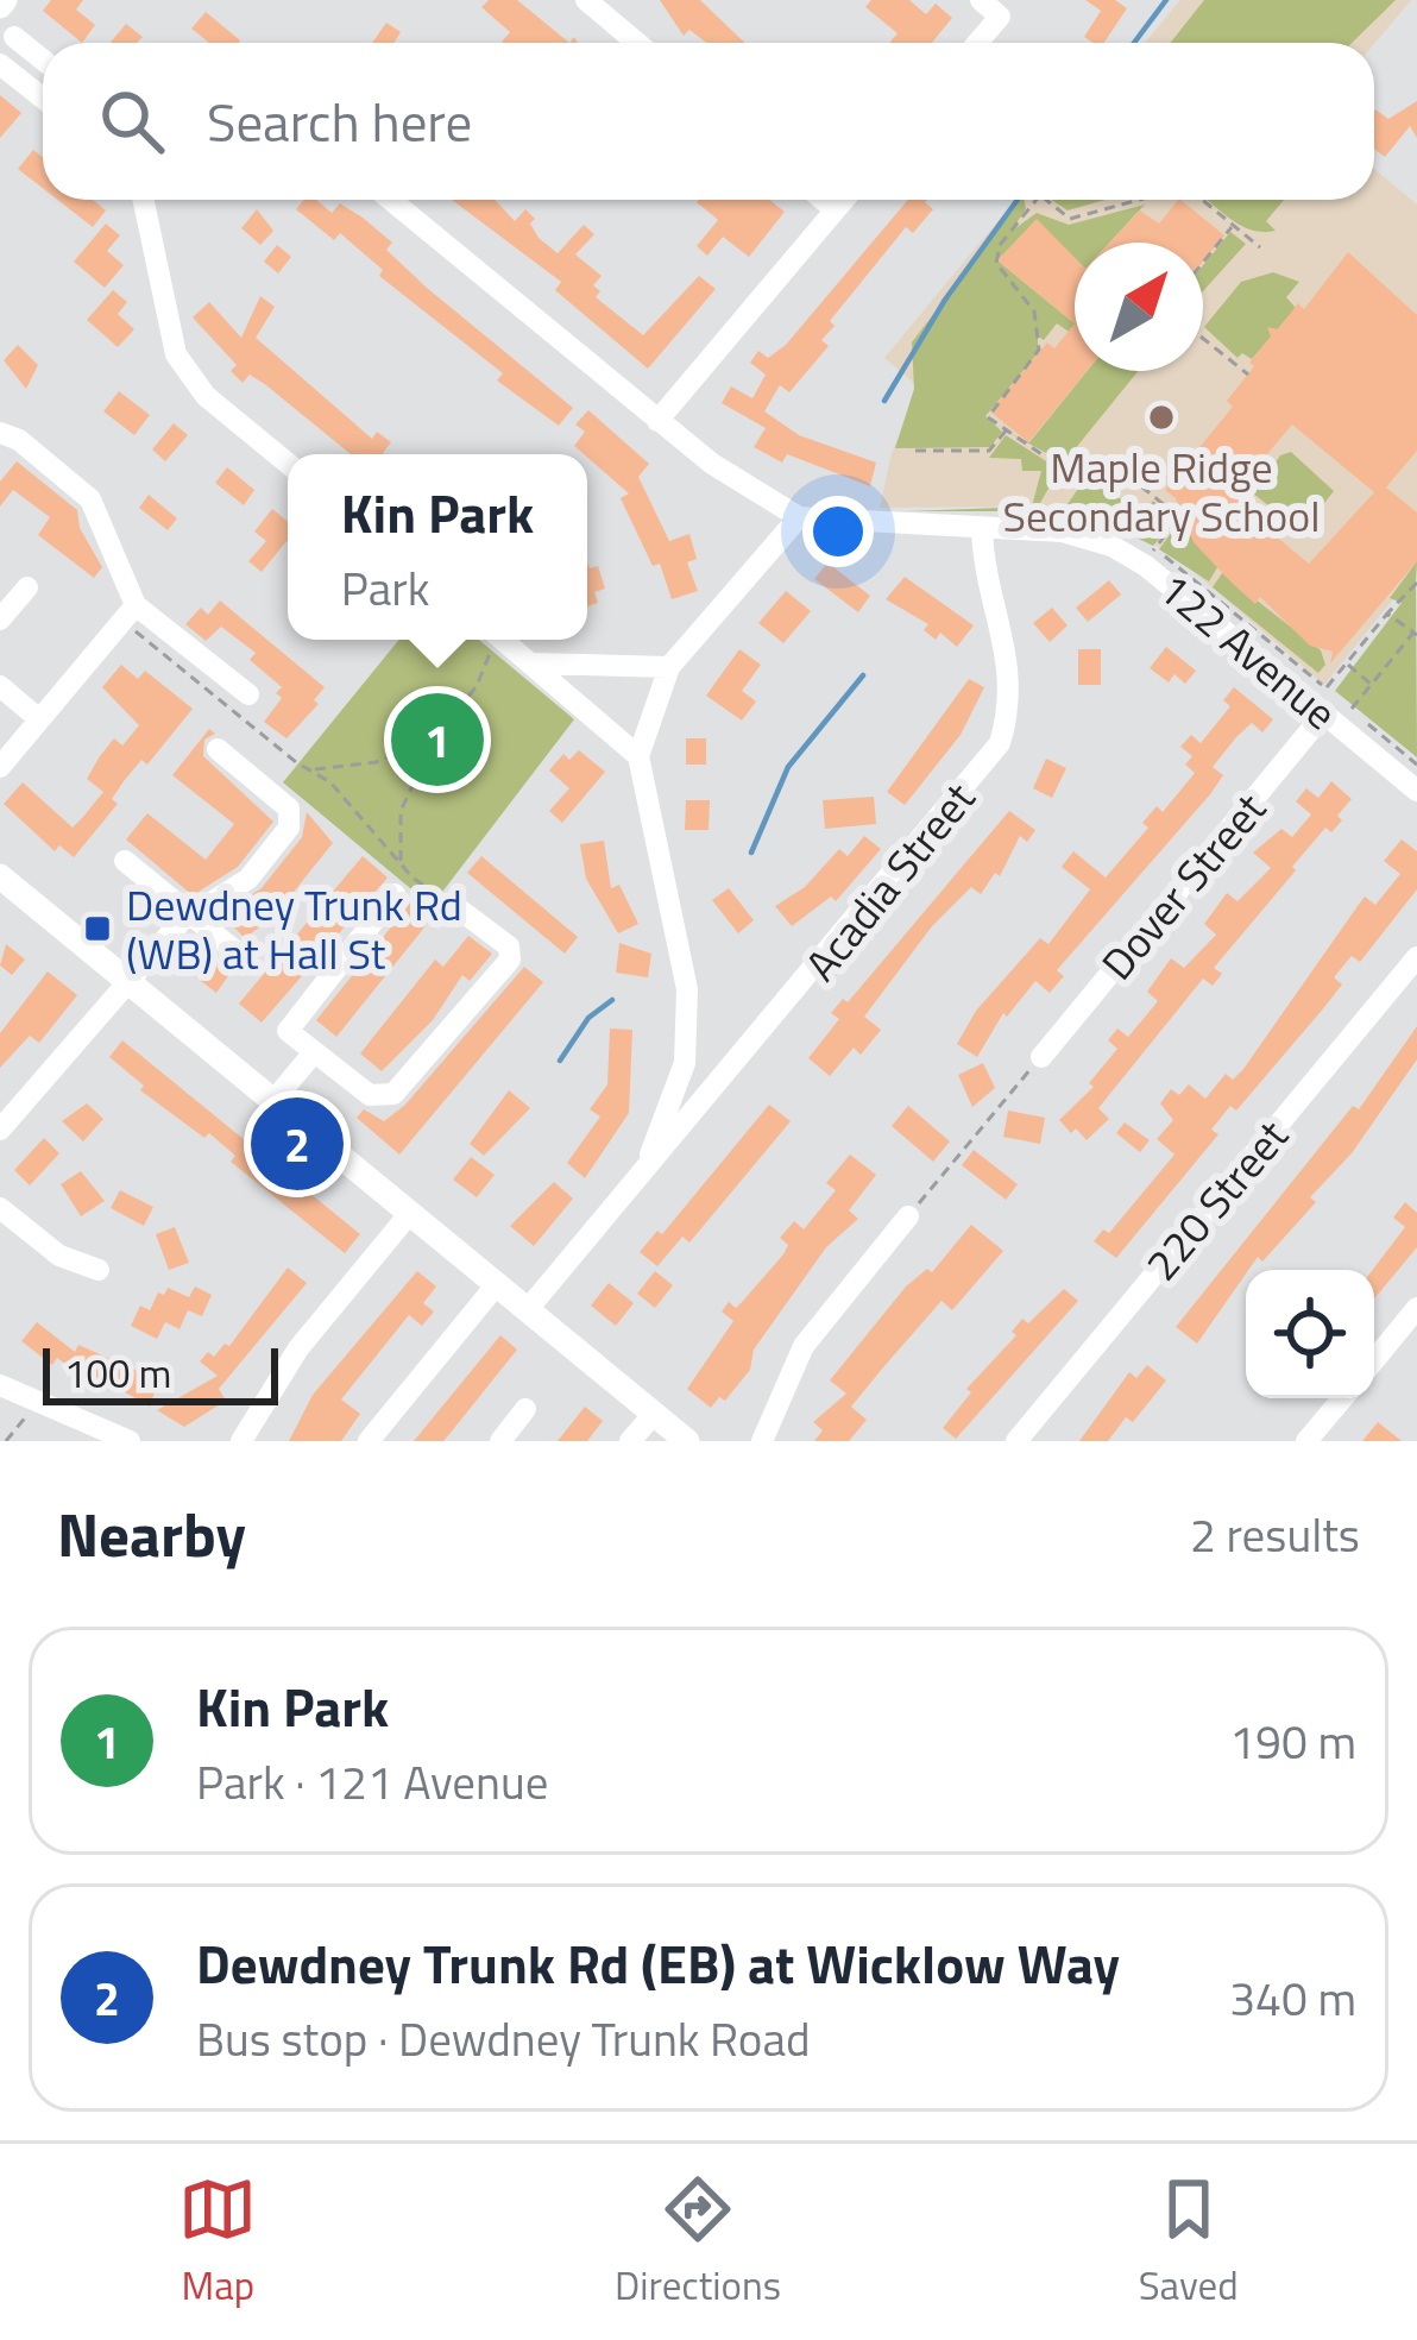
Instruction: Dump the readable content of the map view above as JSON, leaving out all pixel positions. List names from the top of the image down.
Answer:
{
  "streets": {
    "street": [
      "122 Avenue",
      "Acadia Street",
      "Dover Street",
      "220 Street"
    ]
  },
  "crossings": [
    ["122 Avenue", "Acadia Street"],
    ["122 Avenue", "Dover Street"]
  ],
  "places": {
    "other": ["Maple Ridge Secondary School"],
    "transit": ["Dewdney Trunk Rd (WB) at Hall St"]
  },
  "scale_bar": "100 m",
  "north": "top right",
  "page": {
    "search": "Search here",
    "popup": ["Kin Park", "Park"],
    "pins": ["1", "2"],
    "scale": "100 m",
    "heading": ["Nearby", "2 results"],
    "list": [
      {
        "mark": "1",
        "name": "Kin Park",
        "note": "Park · 121 Avenue",
        "value": "190 m"
      },
      {
        "mark": "2",
        "name": "Dewdney Trunk Rd (EB) at Wicklow Way",
        "note": "Bus stop · Dewdney Trunk Road",
        "value": "340 m"
      }
    ],
    "nav": ["Map", "Directions", "Saved"]
  }
}
